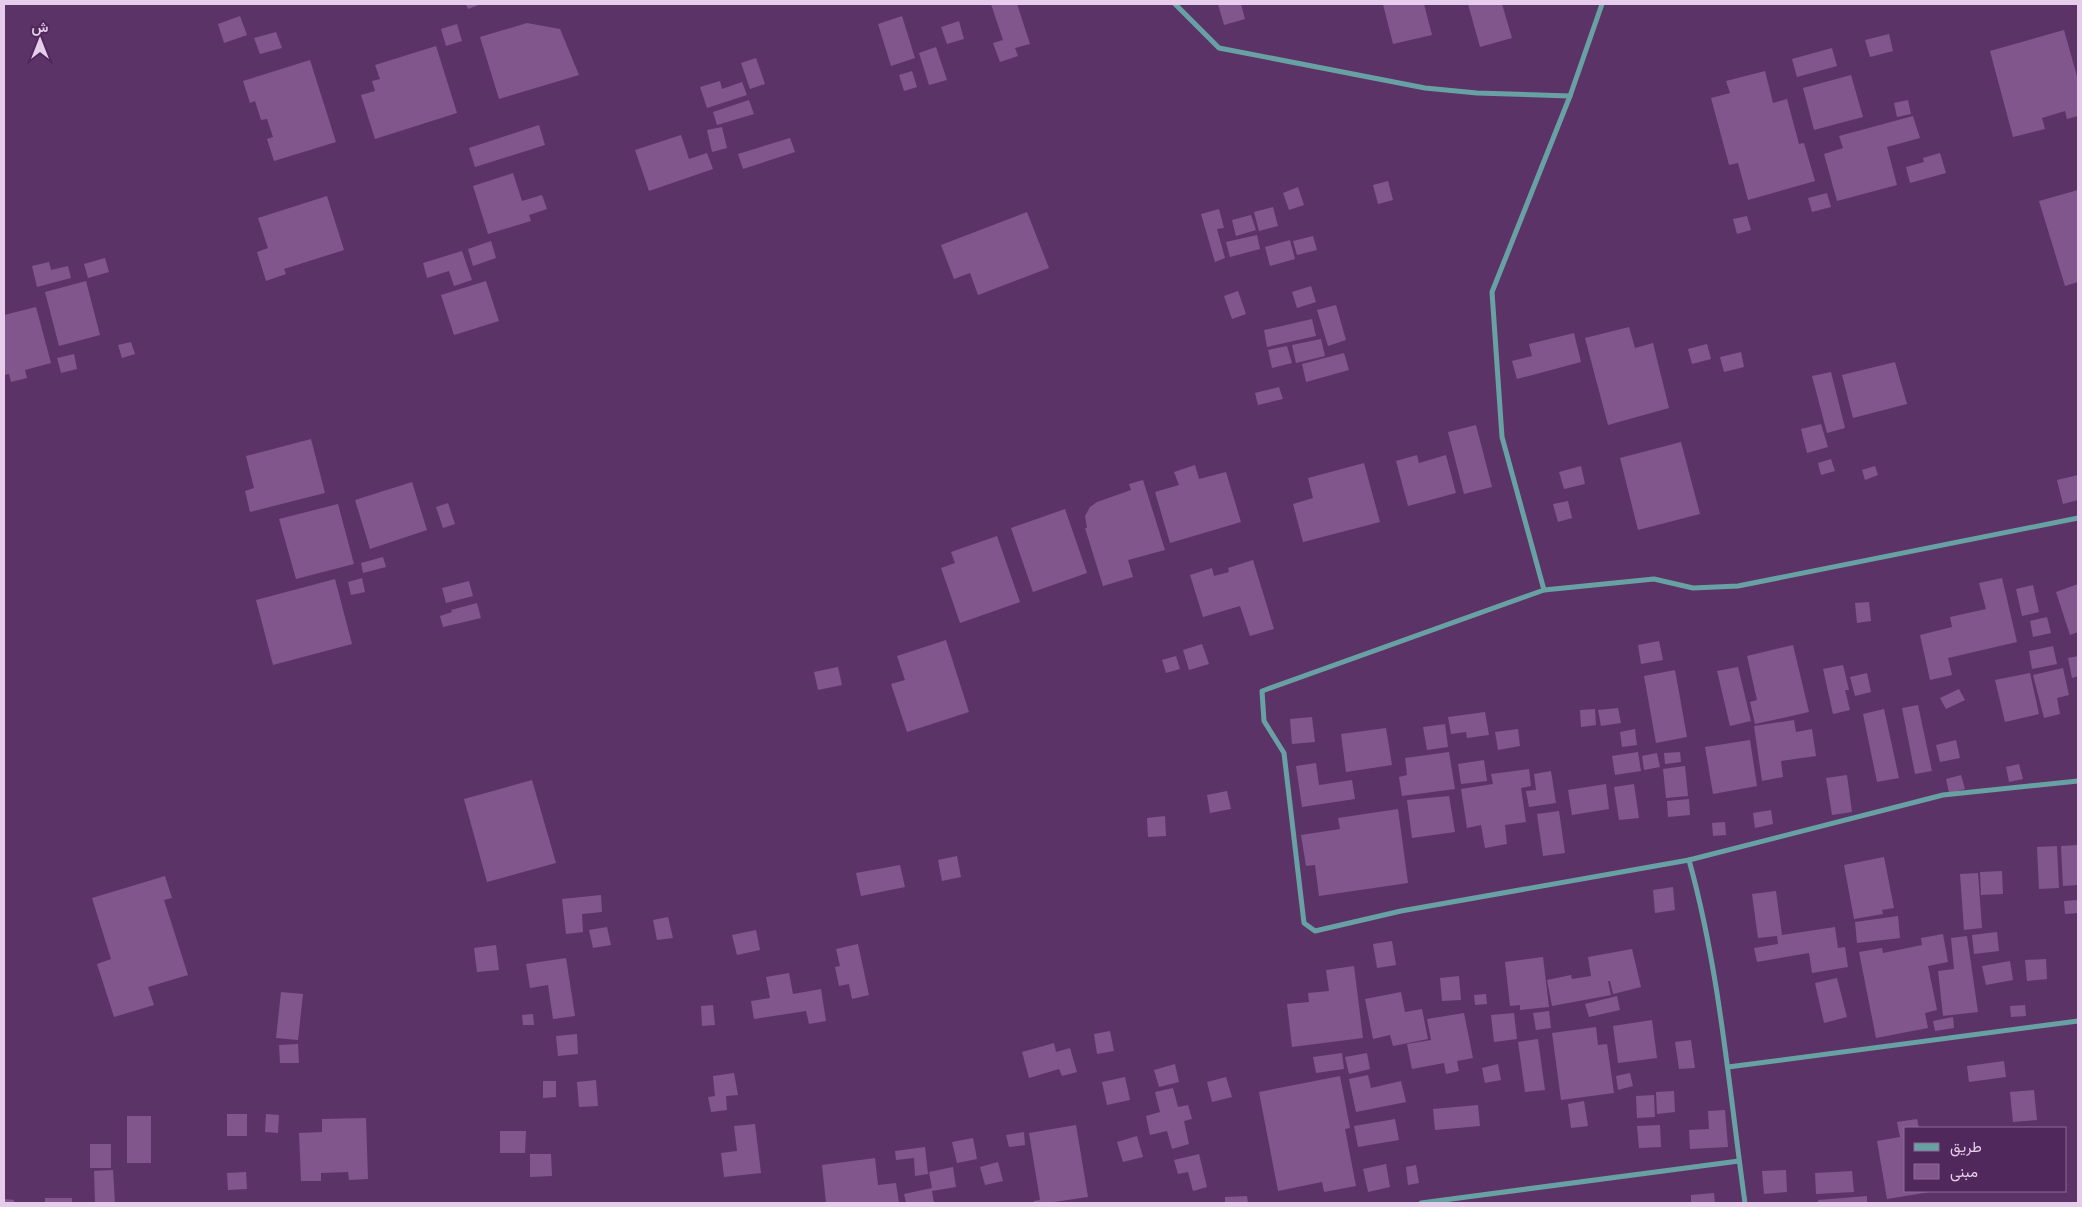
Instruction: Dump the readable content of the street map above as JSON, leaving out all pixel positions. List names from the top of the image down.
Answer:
{
  "legend": ["طريق", "مبنى"],
  "north": "top"
}
